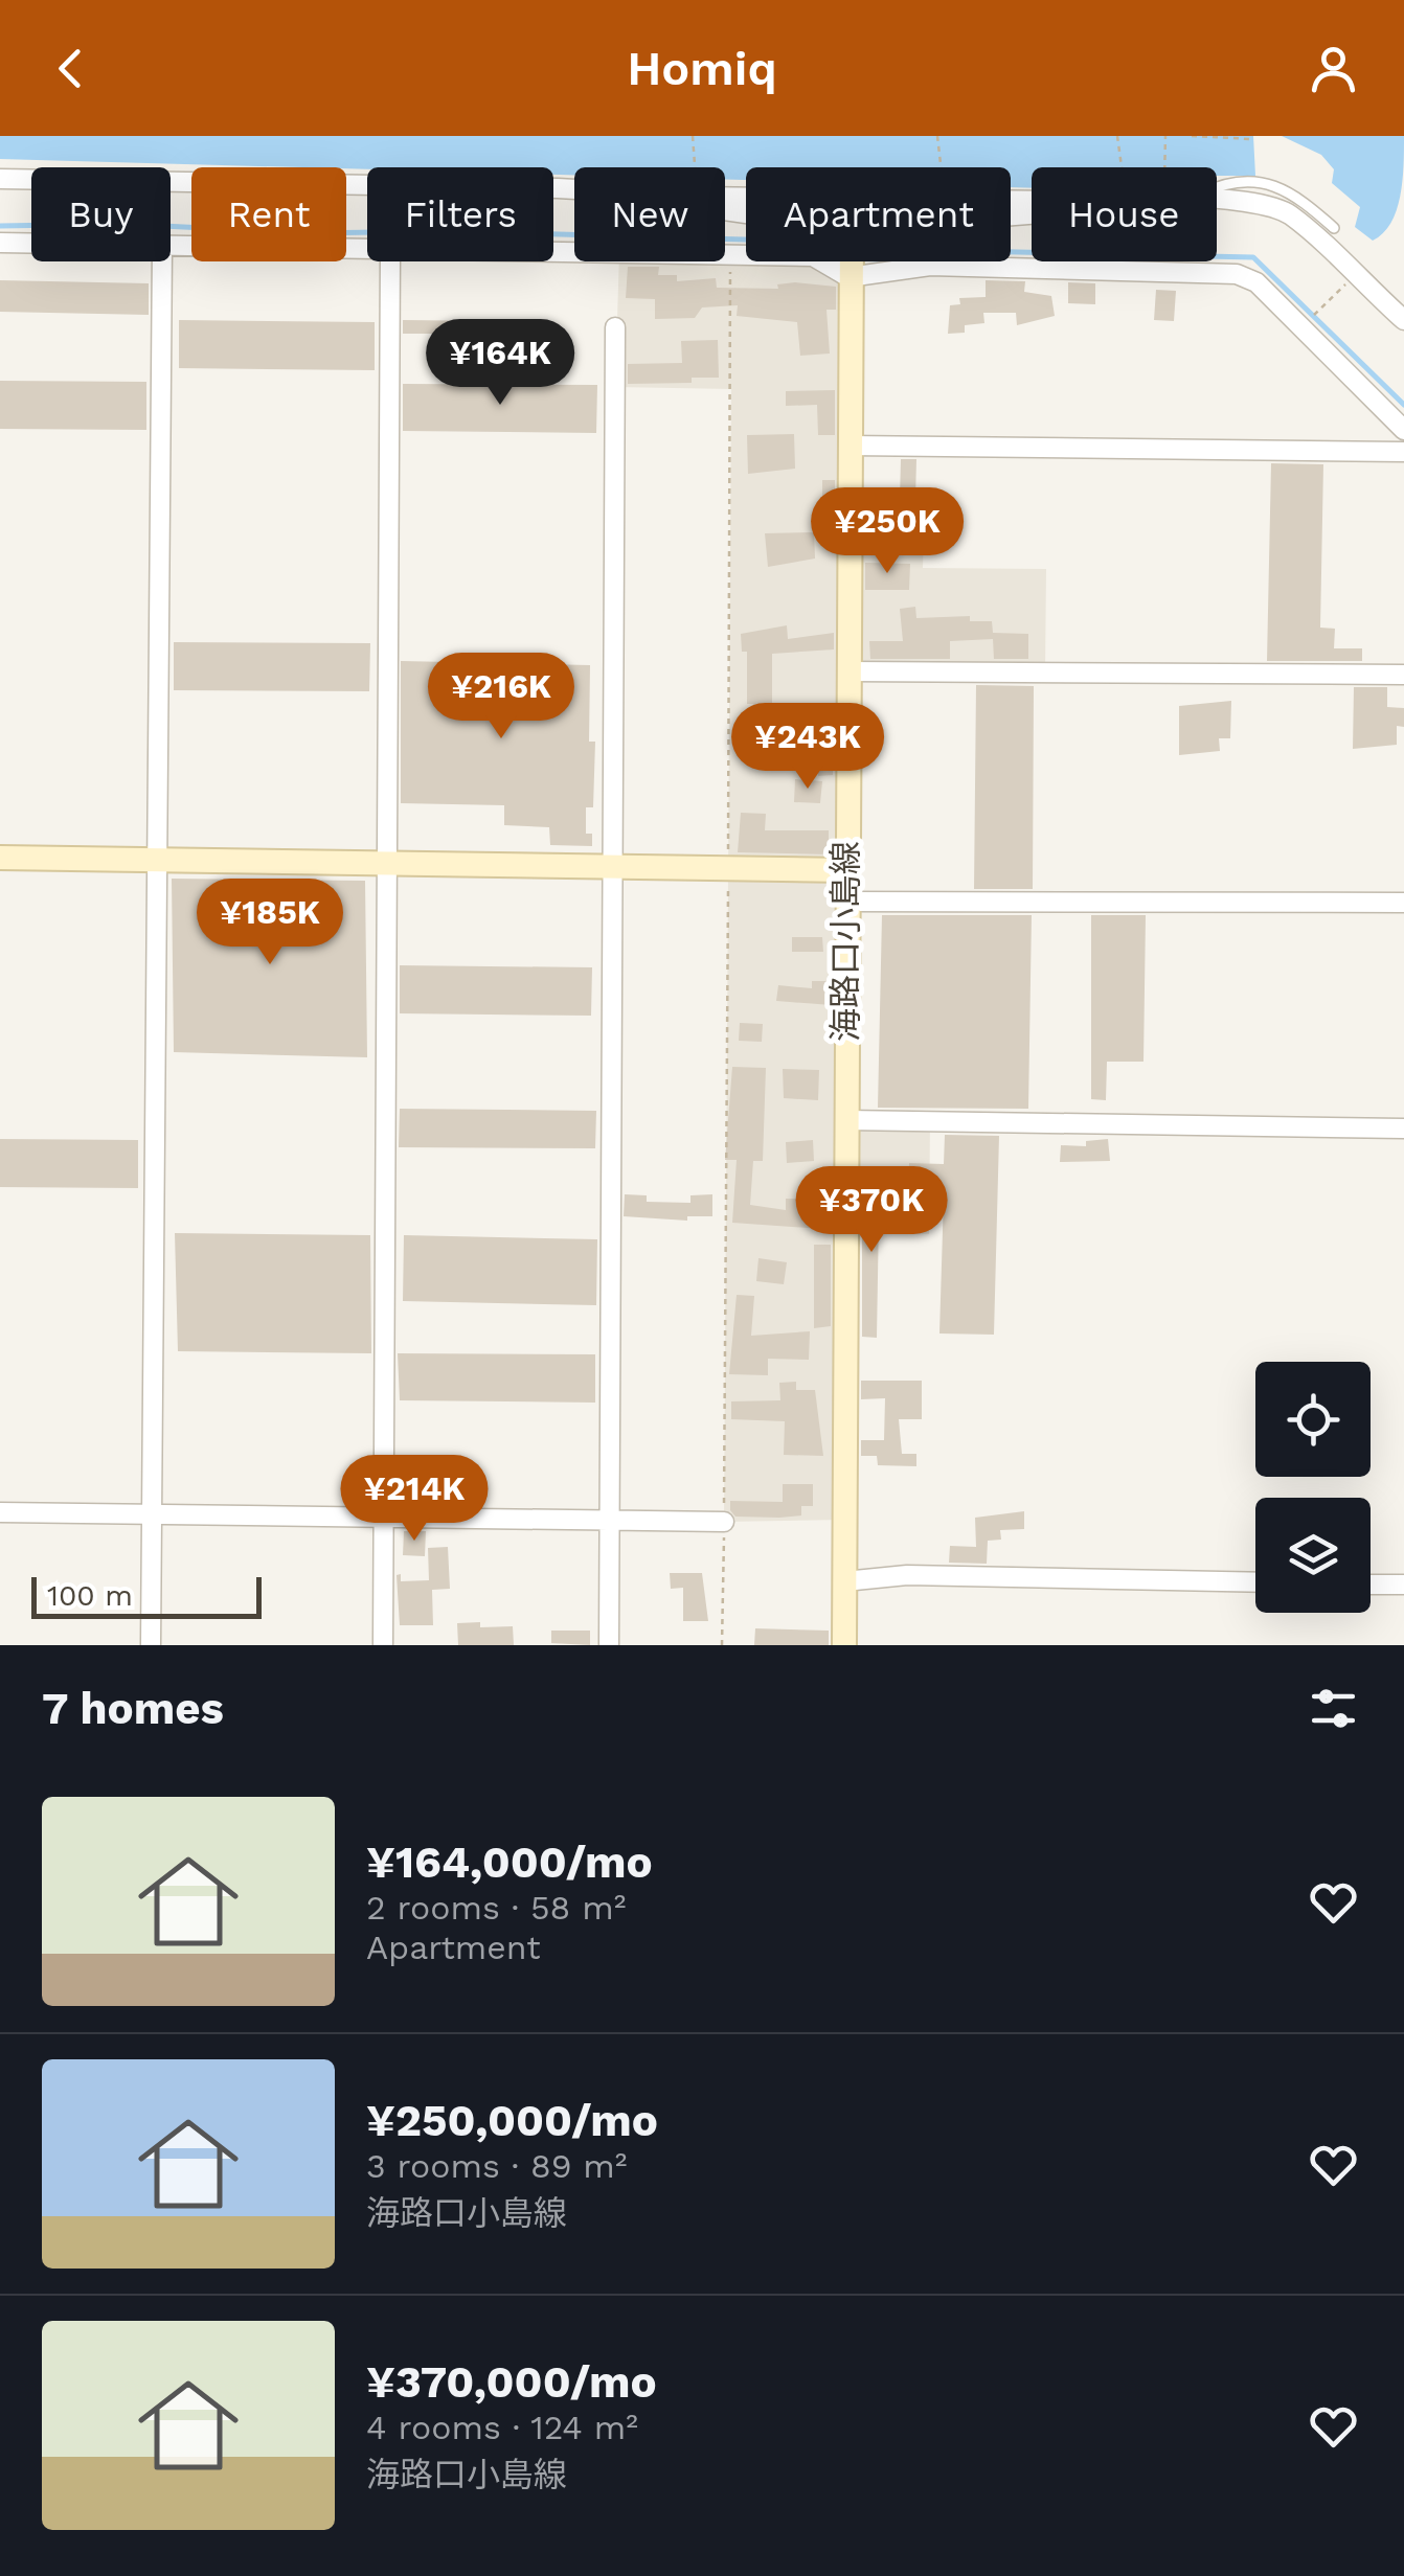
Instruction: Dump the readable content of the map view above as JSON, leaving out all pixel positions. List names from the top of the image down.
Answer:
{
  "streets": {
    "main road": ["海路口小島線"]
  },
  "scale_bar": "100 m",
  "page": {
    "header": "Homiq",
    "chip": [
      "Buy",
      "Rent",
      "Filters",
      "New",
      "Apartment",
      "House"
    ],
    "price": [
      "¥164K",
      "¥250K",
      "¥216K",
      "¥243K",
      "¥185K",
      "¥370K",
      "¥214K"
    ],
    "scale": "100 m",
    "heading": "7 homes",
    "list": [
      {
        "name": "¥164,000/mo",
        "note": "2 rooms · 58 m² · Apartment"
      },
      {
        "name": "¥250,000/mo",
        "note": "3 rooms · 89 m² · 海路口小島線"
      },
      {
        "name": "¥370,000/mo",
        "note": "4 rooms · 124 m² · 海路口小島線"
      }
    ]
  }
}
